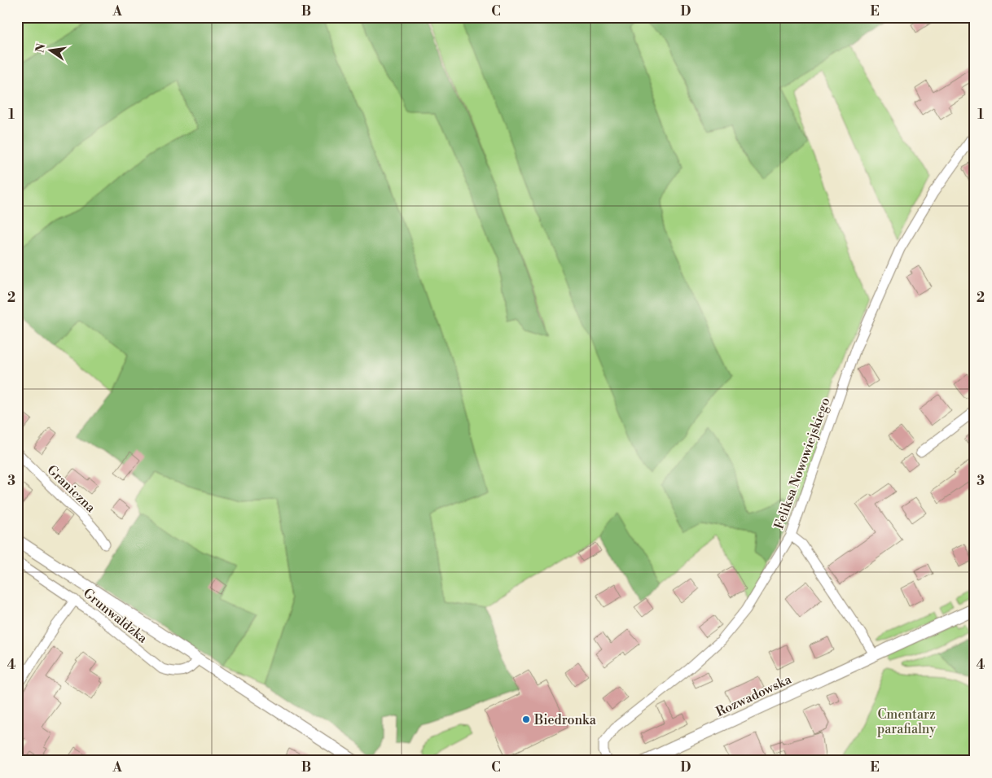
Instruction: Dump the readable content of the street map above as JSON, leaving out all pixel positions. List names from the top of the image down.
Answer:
{
  "streets": {
    "street": [
      "Feliksa Nowowiejskiego",
      "Graniczna",
      "Grunwaldzka",
      "Rozwadowska"
    ]
  },
  "parks": ["Cmentarz parafialny"],
  "places": ["Biedronka"],
  "north": "left",
  "grid": {
    "columns": [
      "A",
      "B",
      "C",
      "D",
      "E"
    ],
    "rows": [
      "1",
      "2",
      "3",
      "4"
    ]
  }
}
